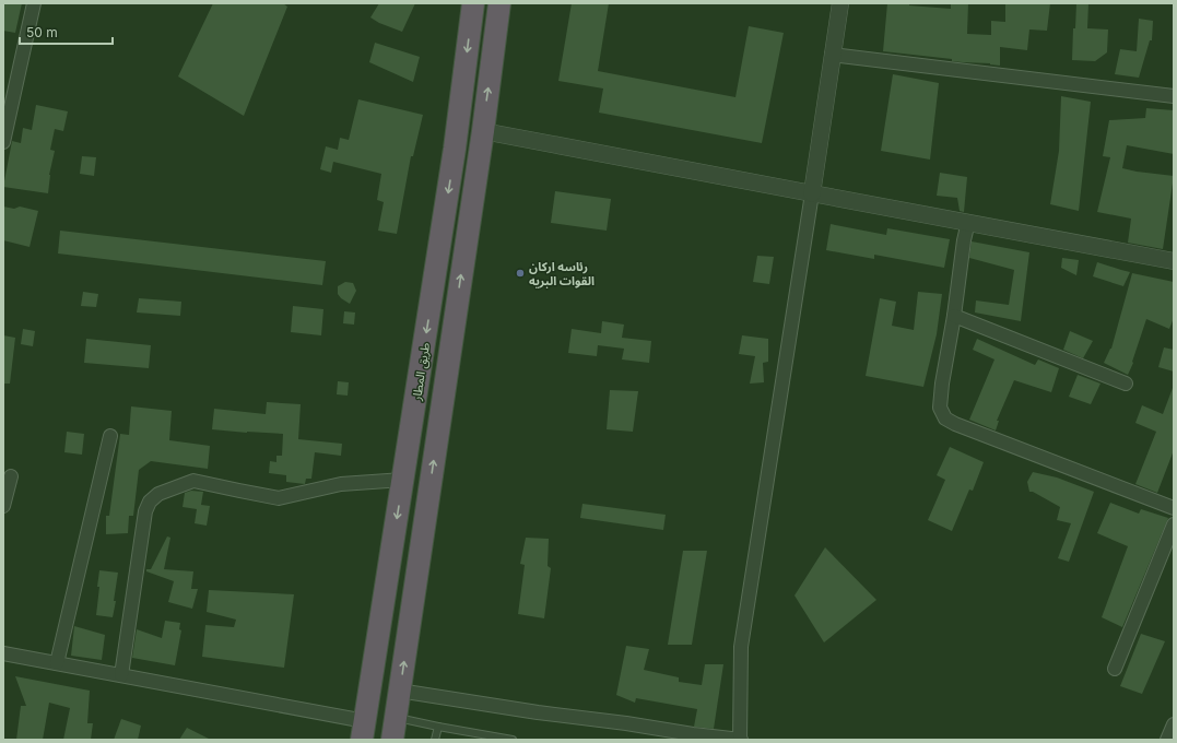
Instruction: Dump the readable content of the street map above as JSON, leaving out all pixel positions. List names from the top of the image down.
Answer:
{
  "streets": {
    "highway": ["طريق المطار"]
  },
  "places": ["رئاسه اركان القوات البريه"],
  "scale_bar": "50 m"
}
